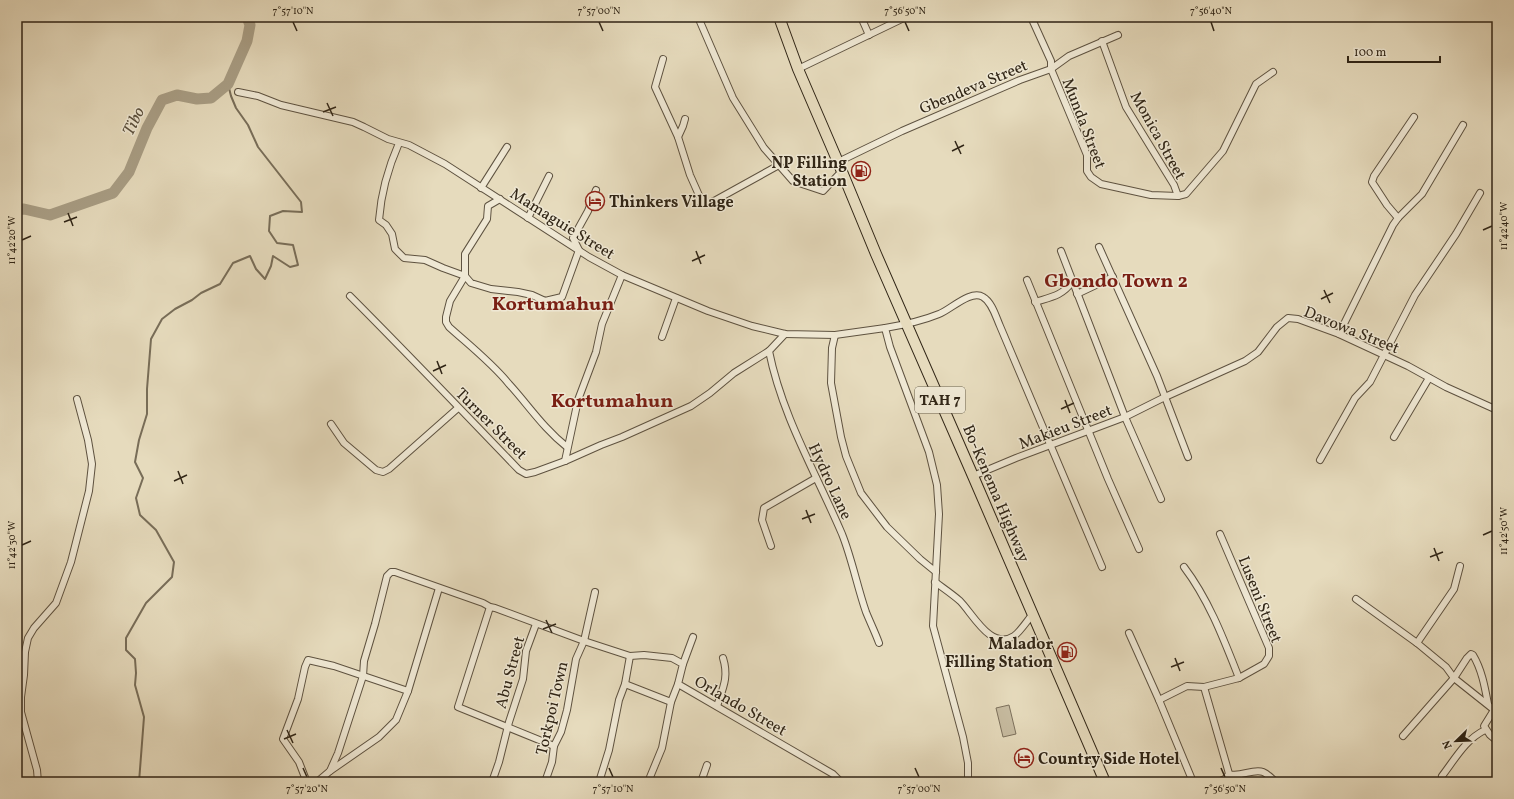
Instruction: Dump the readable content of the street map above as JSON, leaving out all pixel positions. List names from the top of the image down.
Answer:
{
  "streets": {
    "highway": ["TAH 7", "Bo-Kenema Highway"],
    "street": [
      "Gbendeva Street",
      "Munda Street",
      "Monica Street",
      "Mamaguie Street",
      "Davowa Street",
      "Turner Street",
      "Makieu Street",
      "Hydro Lane",
      "Luseni Street",
      "Abu Street",
      "Orlando Street",
      "Torkpoi Town"
    ]
  },
  "crossings": [
    ["Gbendeva Street", "Munda Street"],
    ["Gbendeva Street", "Monica Street"],
    ["Gbendeva Street", "Bo-Kenema Highway"],
    ["Munda Street", "Monica Street"],
    ["Mamaguie Street", "Makieu Street"],
    ["Mamaguie Street", "Bo-Kenema Highway"],
    ["Davowa Street", "Makieu Street"],
    ["Turner Street", "Hydro Lane"],
    ["Makieu Street", "Bo-Kenema Highway"],
    ["Abu Street", "Orlando Street"],
    ["Abu Street", "Torkpoi Town"],
    ["Orlando Street", "Torkpoi Town"]
  ],
  "districts": ["Gbondo Town 2", "Kortumahun", "Kortumahun"],
  "water": ["Tibo"],
  "places": {
    "fuel station": ["NP Filling Station", "Malador Filling Station"],
    "hotel": ["Thinkers Village", "Country Side Hotel"]
  },
  "scale_bar": "100 m",
  "north": "bottom left",
  "coordinates": [
    "7°57'10\"N",
    "7°57'00\"N",
    "7°56'50\"N",
    "7°56'40\"N",
    "11°42'40\"W",
    "11°42'20\"W",
    "11°42'50\"W",
    "11°42'30\"W",
    "7°57'20\"N"
  ]
}
